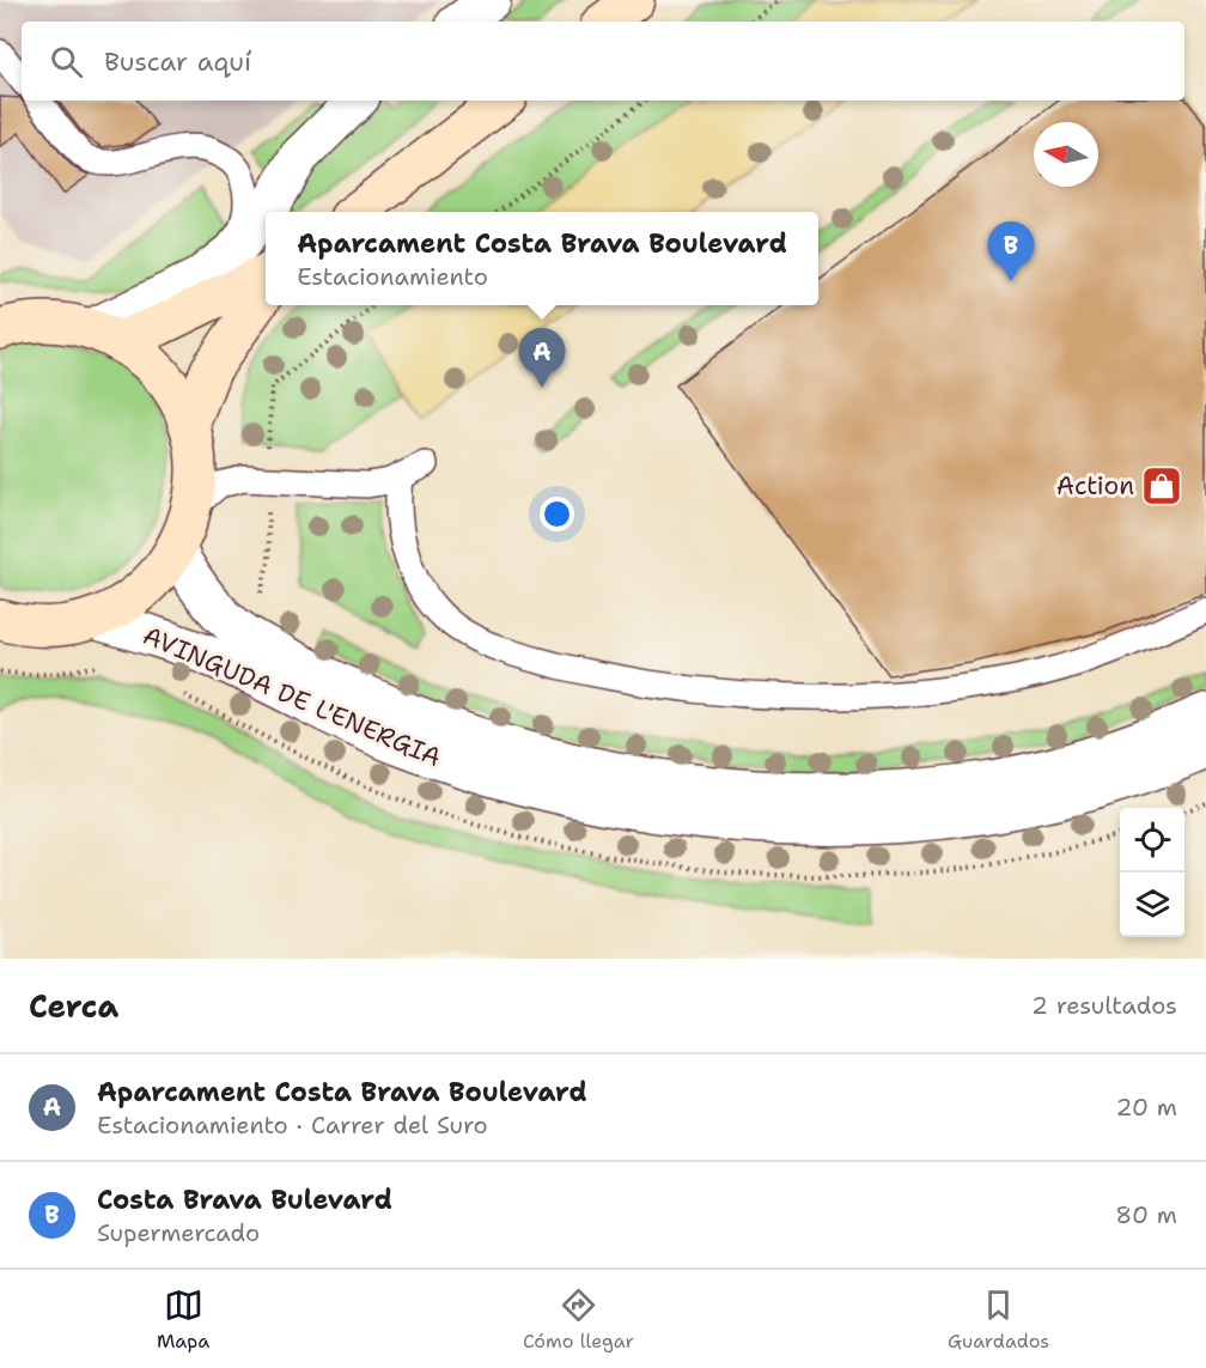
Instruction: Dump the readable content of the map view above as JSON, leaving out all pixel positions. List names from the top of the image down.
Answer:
{
  "streets": {
    "street": ["AVINGUDA DE L'ENERGIA"]
  },
  "places": {
    "shop": ["Action"]
  },
  "north": "left",
  "page": {
    "search": "Buscar aquí",
    "popup": ["Aparcament Costa Brava Boulevard", "Estacionamiento"],
    "pins": ["B", "A"],
    "heading": ["Cerca", "2 resultados"],
    "list": [
      {
        "mark": "A",
        "name": "Aparcament Costa Brava Boulevard",
        "note": "Estacionamiento · Carrer del Suro",
        "value": "20 m"
      },
      {
        "mark": "B",
        "name": "Costa Brava Bulevard",
        "note": "Supermercado",
        "value": "80 m"
      }
    ],
    "nav": ["Mapa", "Cómo llegar", "Guardados"]
  }
}
